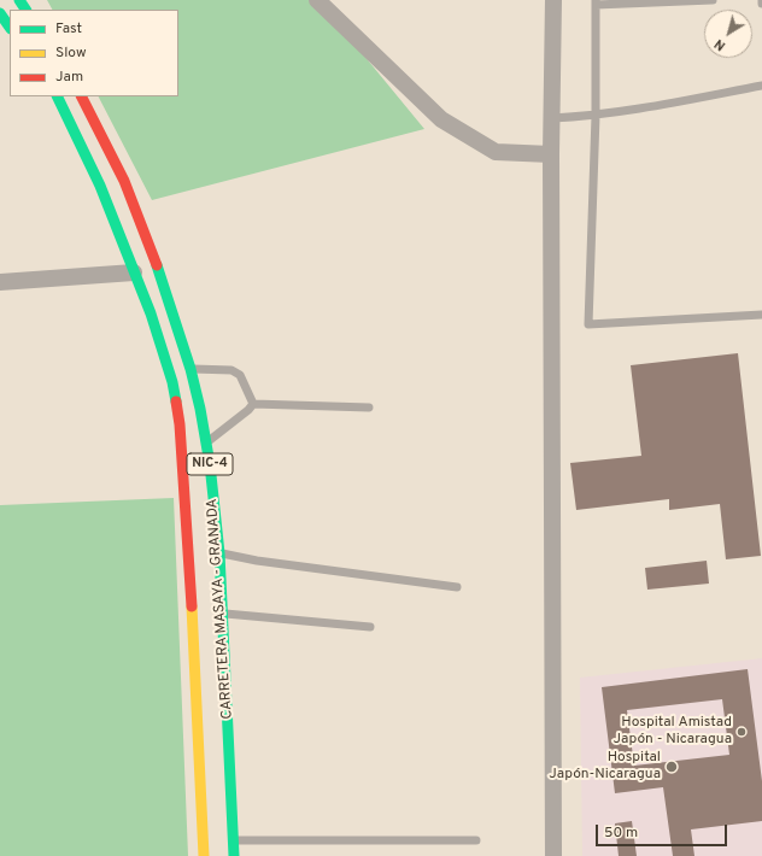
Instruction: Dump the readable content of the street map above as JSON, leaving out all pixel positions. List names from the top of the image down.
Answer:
{
  "streets": {
    "highway": ["NIC-4", "CARRETERA MASAYA - GRANADA"]
  },
  "places": ["Hospital Amistad Japón - Nicaragua", "Hospital Japón-Nicaragua"],
  "legend": ["Fast", "Slow", "Jam"],
  "scale_bar": "50 m",
  "north": "bottom left"
}
